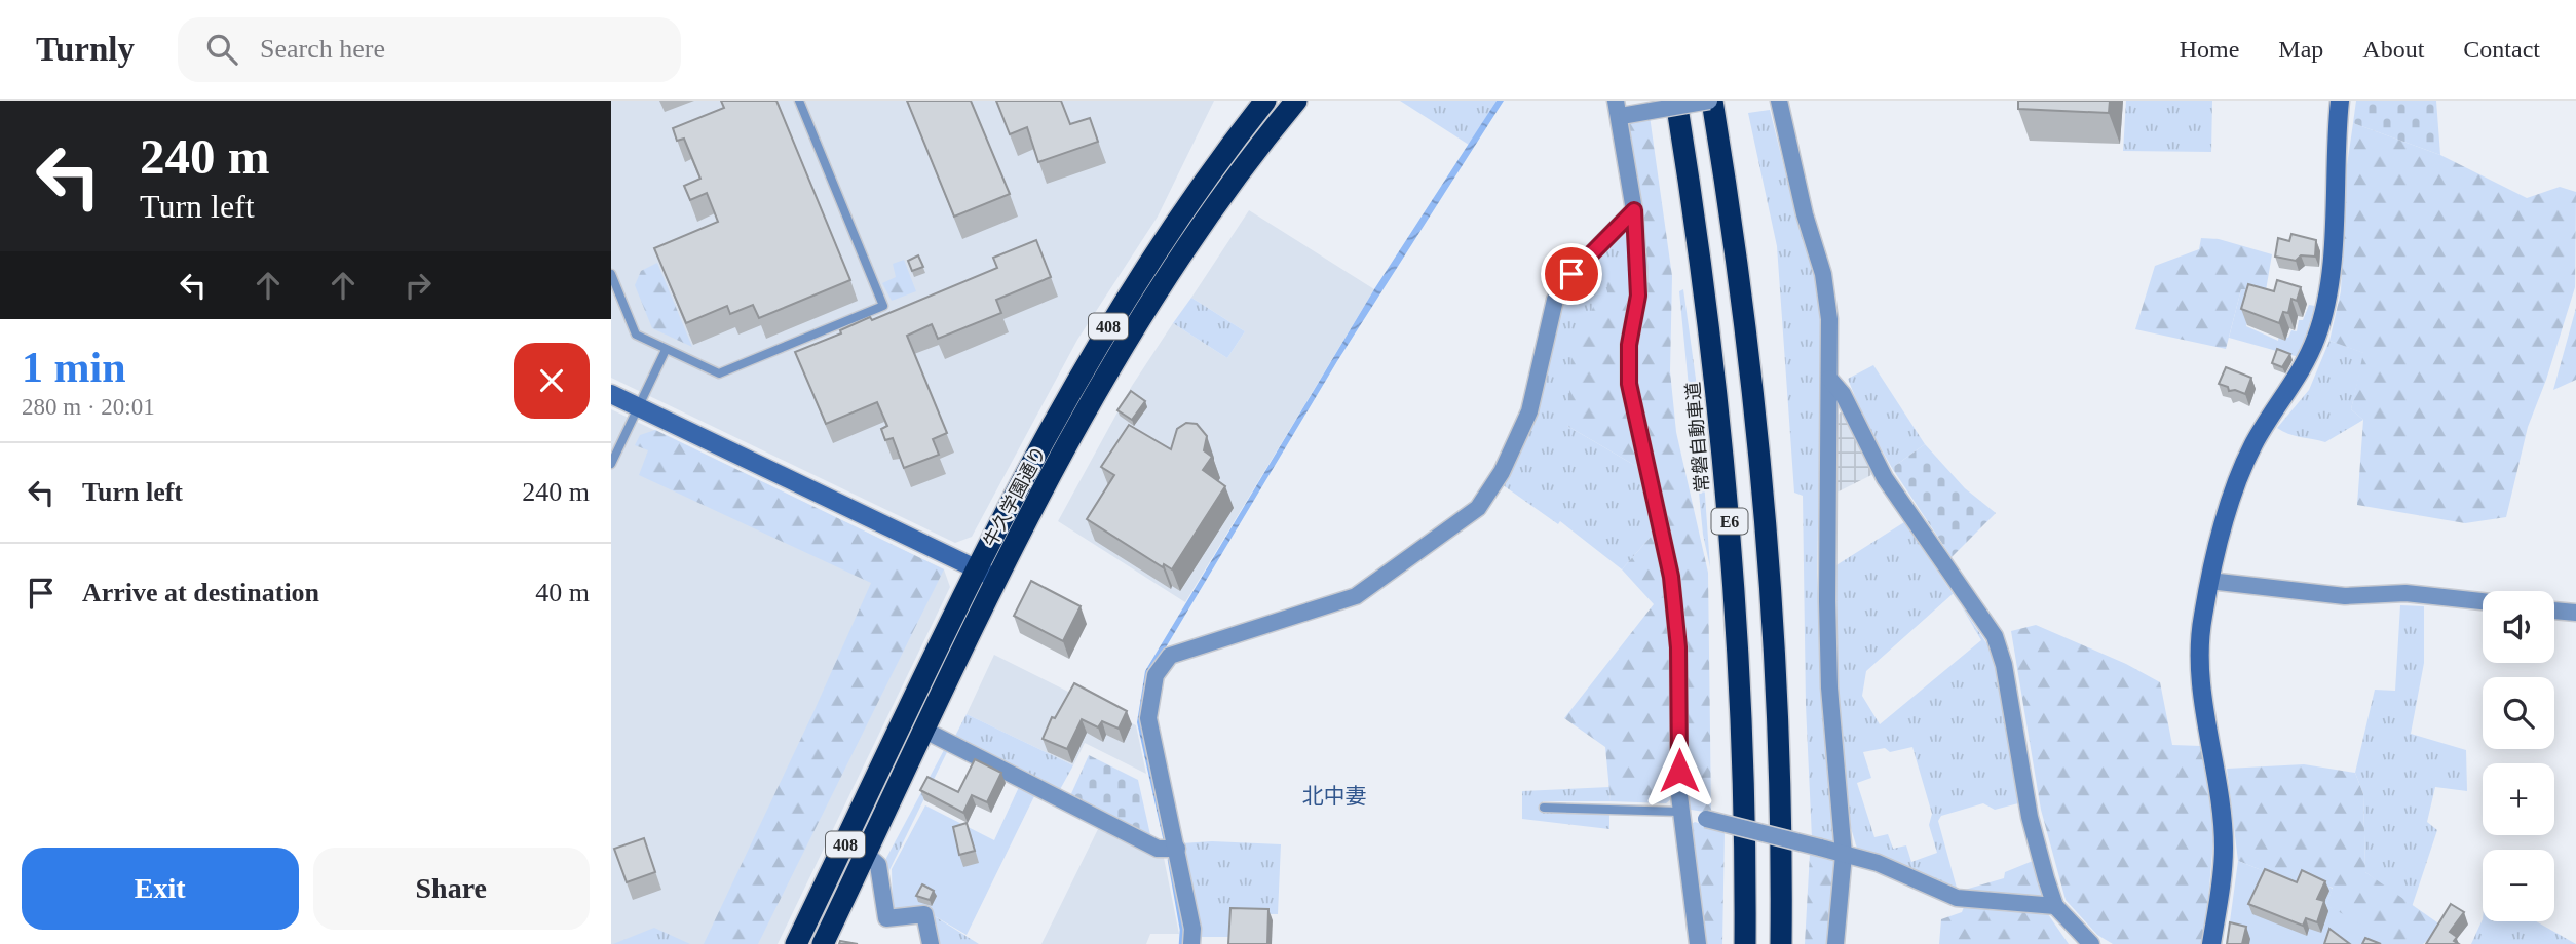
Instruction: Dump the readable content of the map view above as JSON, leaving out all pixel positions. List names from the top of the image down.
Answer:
{
  "streets": {
    "highway": [
      "408",
      "常磐自動車道",
      "牛久学園通り",
      "E6"
    ]
  },
  "districts": ["北中妻"],
  "page": {
    "header": "Turnly",
    "search": "Search here",
    "nav": [
      "Home",
      "Map",
      "About",
      "Contact"
    ],
    "turn": ["240 m", "Turn left"],
    "heading": ["1 min", "280 m · 20:01"],
    "list": [
      {
        "name": "Turn left",
        "value": "240 m"
      },
      {
        "name": "Arrive at destination",
        "value": "40 m"
      }
    ],
    "map_buttons": ["+", "−"],
    "buttons": ["Exit", "Share"]
  }
}
